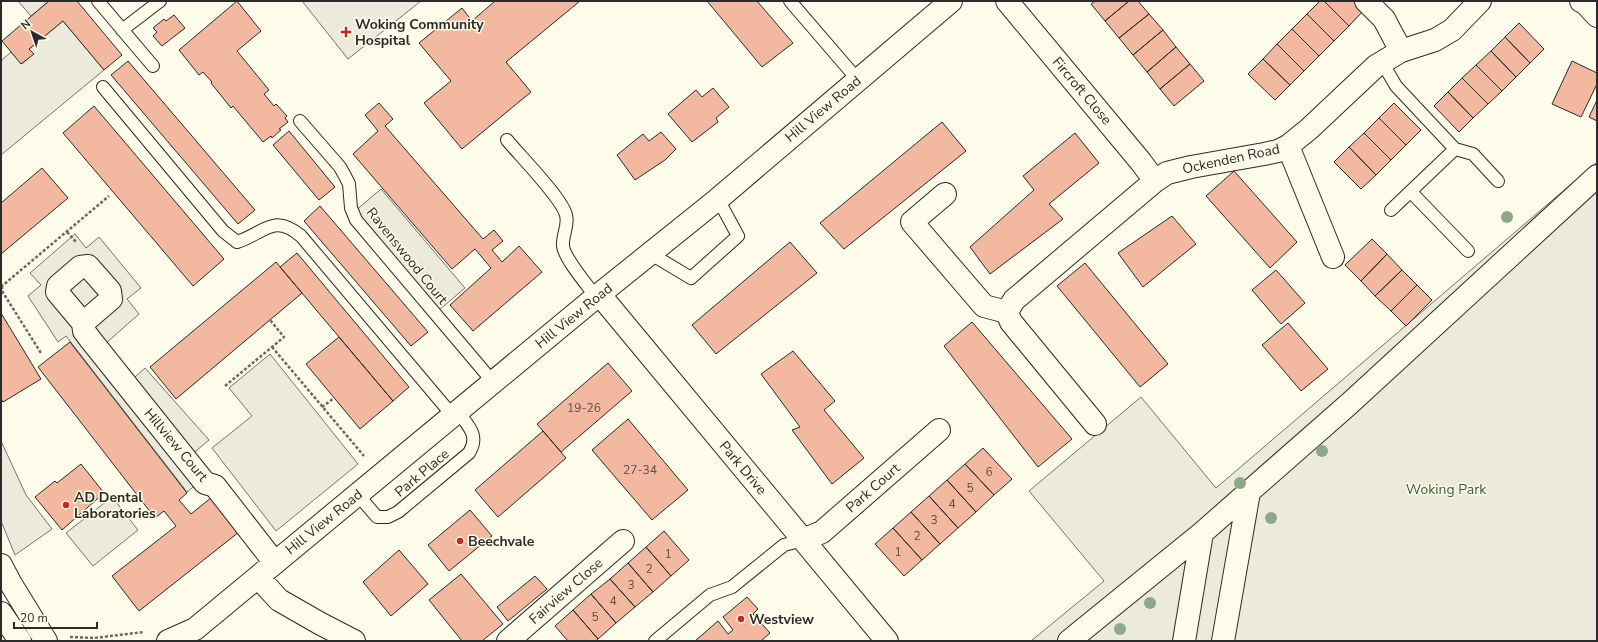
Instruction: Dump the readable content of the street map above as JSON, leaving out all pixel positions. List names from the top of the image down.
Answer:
{
  "streets": {
    "street": [
      "Fircroft Close",
      "Hill View Road",
      "Ockenden Road",
      "Hillview Court",
      "Park Drive",
      "Park Court",
      "Fairview Close"
    ],
    "lane": ["Ravenswood Court", "Park Place"]
  },
  "crossings": [
    ["Fircroft Close", "Ockenden Road"],
    ["Hill View Road", "Ravenswood Court"],
    ["Hill View Road", "Hillview Court"],
    ["Hill View Road", "Park Drive"],
    ["Hill View Road", "Park Place"],
    ["Park Drive", "Park Court"]
  ],
  "parks": ["Woking Park"],
  "places": {
    "health": ["Woking Community Hospital"],
    "other": ["AD Dental Laboratories", "Beechvale", "Westview"]
  },
  "house_numbers": [
    "19-26",
    "27-34",
    "6",
    "5",
    "4",
    "3",
    "2",
    "1",
    "1",
    "2",
    "3",
    "4",
    "5"
  ],
  "scale_bar": "20 m",
  "north": "top left"
}
